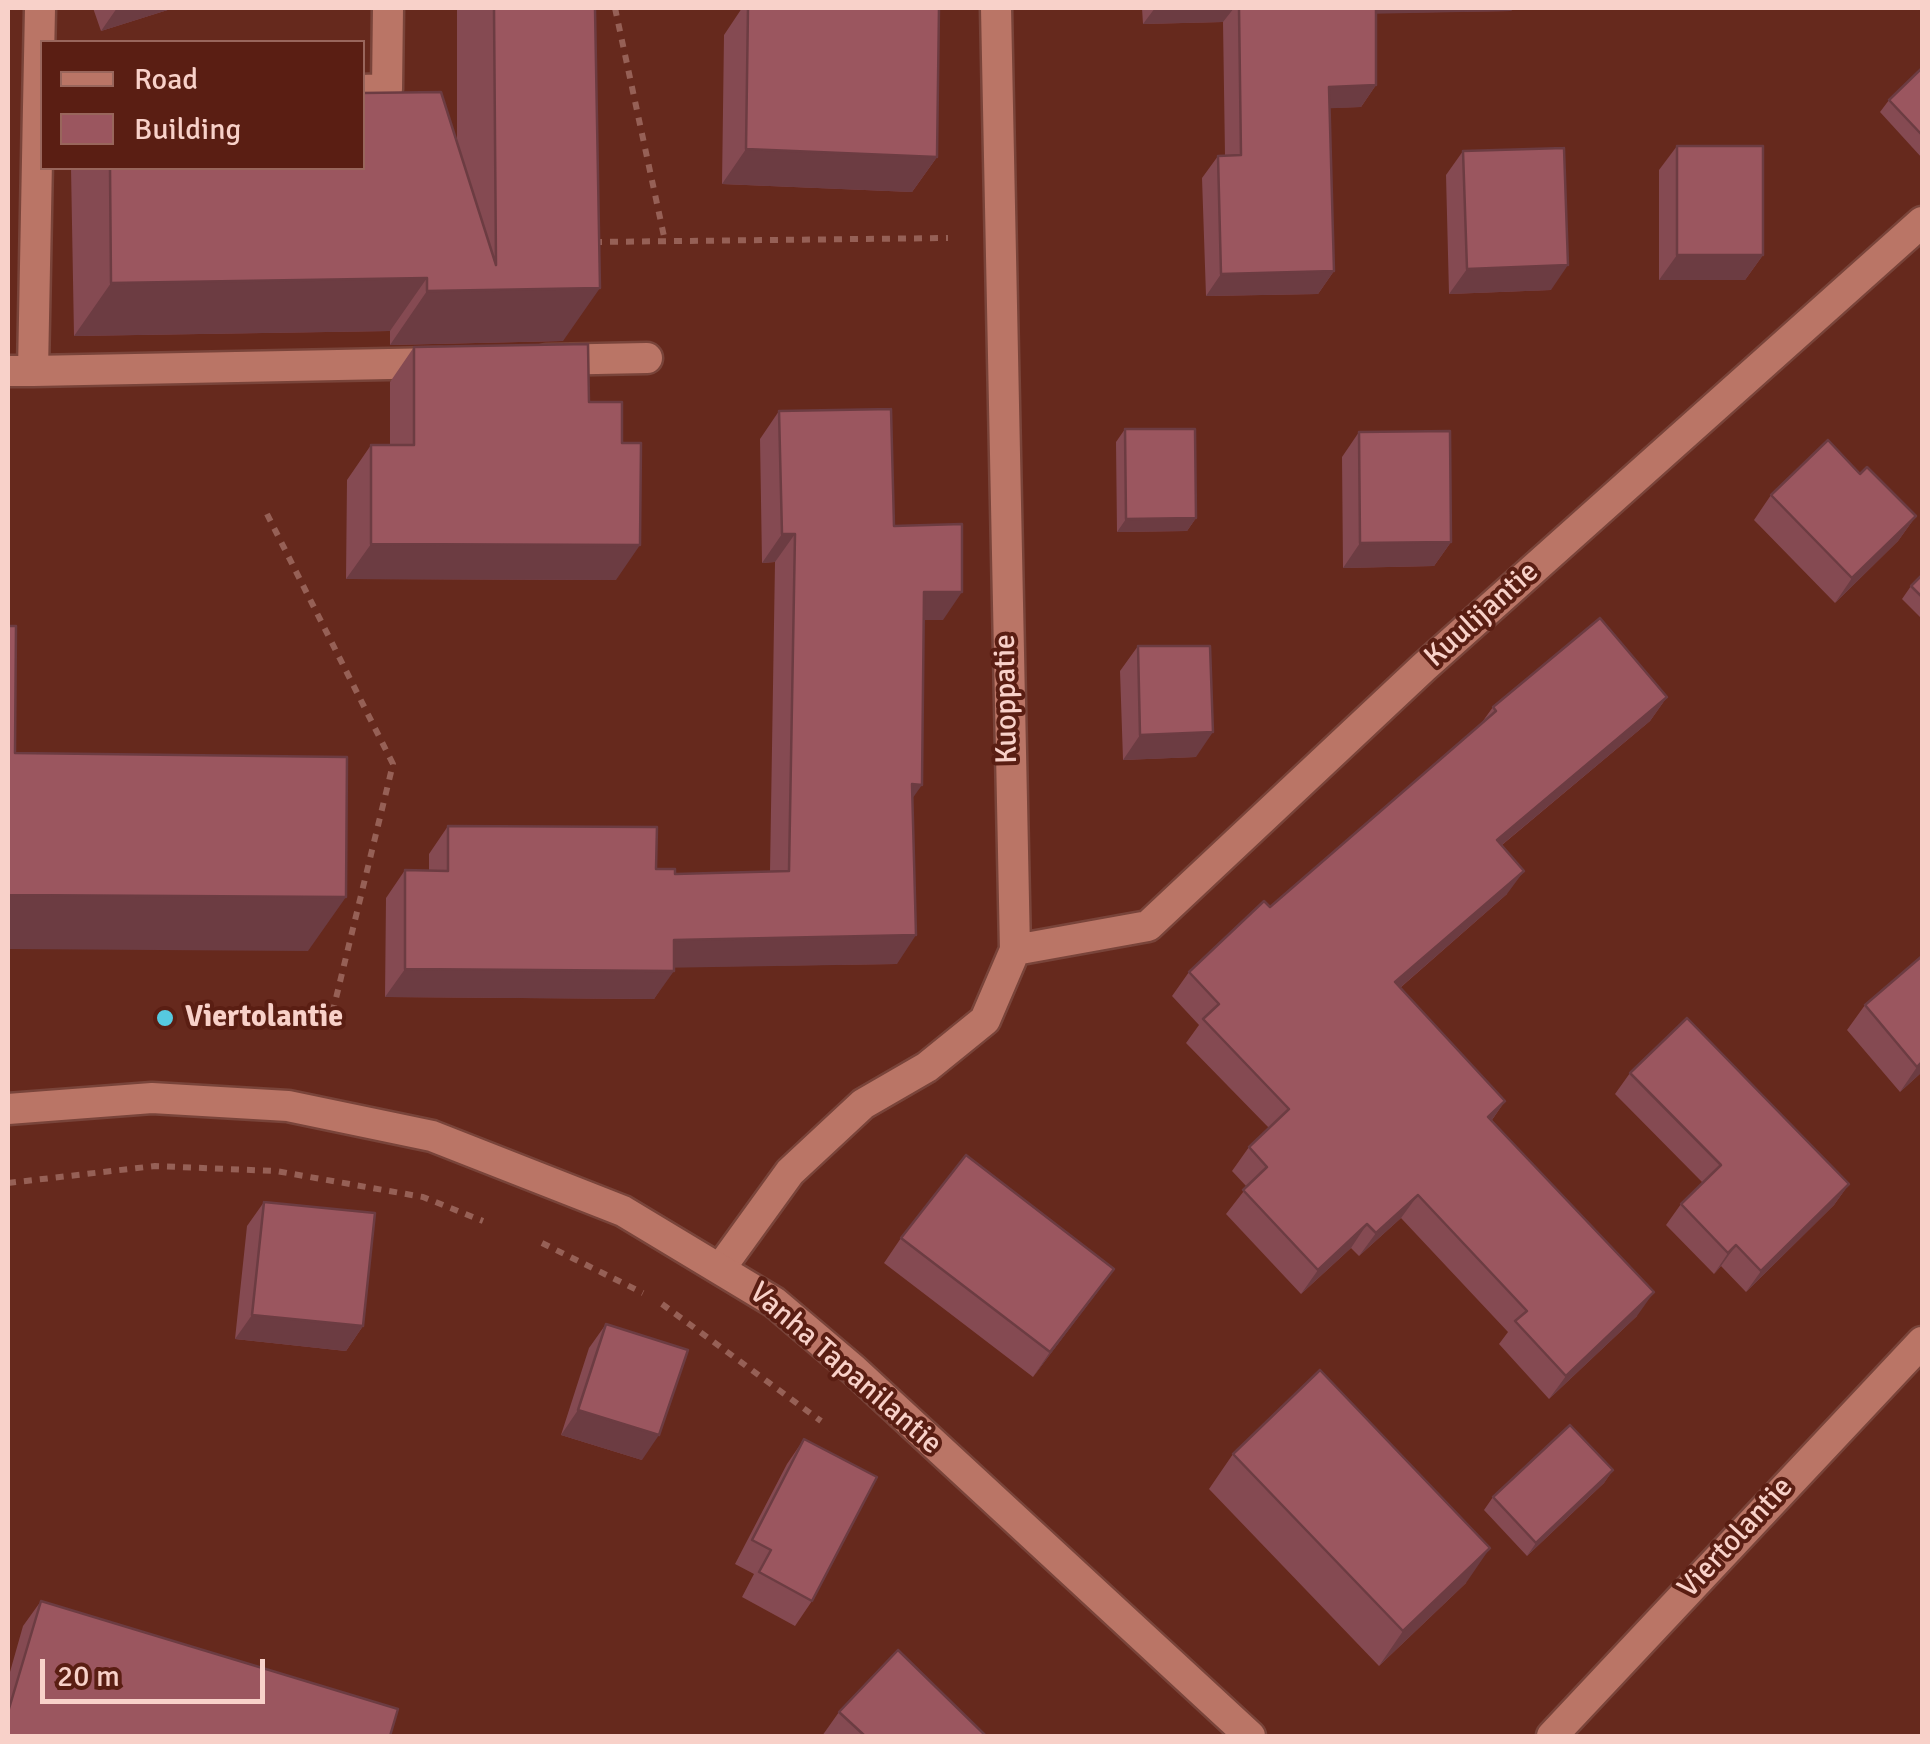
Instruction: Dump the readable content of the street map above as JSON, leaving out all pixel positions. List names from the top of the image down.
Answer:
{
  "streets": {
    "street": [
      "Kuulijantie",
      "Kuoppatie",
      "Vanha Tapanilantie",
      "Viertolantie"
    ]
  },
  "crossings": [
    ["Kuulijantie", "Kuoppatie"],
    ["Kuoppatie", "Vanha Tapanilantie"]
  ],
  "places": ["Viertolantie"],
  "legend": ["Road", "Building"],
  "scale_bar": "20 m"
}
